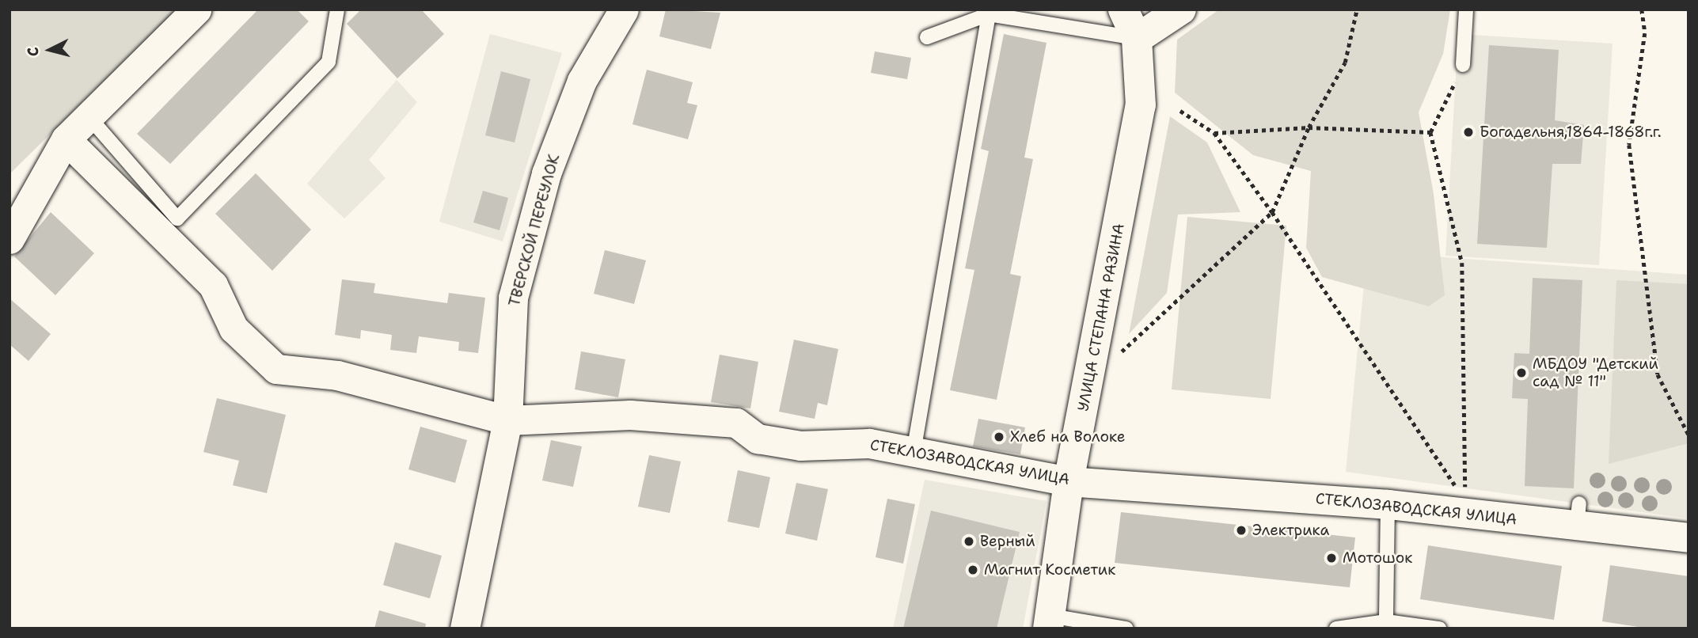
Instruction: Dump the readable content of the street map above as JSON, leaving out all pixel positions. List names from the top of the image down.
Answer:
{
  "streets": {
    "street": ["ТВЕРСКОЙ ПЕРЕУЛОК", "УЛИЦА СТЕПАНА РАЗИНА", "СТЕКЛОЗАВОДСКАЯ УЛИЦА"]
  },
  "crossings": [
    ["ТВЕРСКОЙ ПЕРЕУЛОК", "СТЕКЛОЗАВОДСКАЯ УЛИЦА"],
    ["УЛИЦА СТЕПАНА РАЗИНА", "СТЕКЛОЗАВОДСКАЯ УЛИЦА"]
  ],
  "places": [
    "Богадельня,1864-1868г.г.",
    "МБДОУ \"Детский сад № 11\"",
    "Хлеб на Волоке",
    "Электрика",
    "Верный",
    "Мотошок",
    "Магнит Косметик"
  ],
  "north": "left"
}
